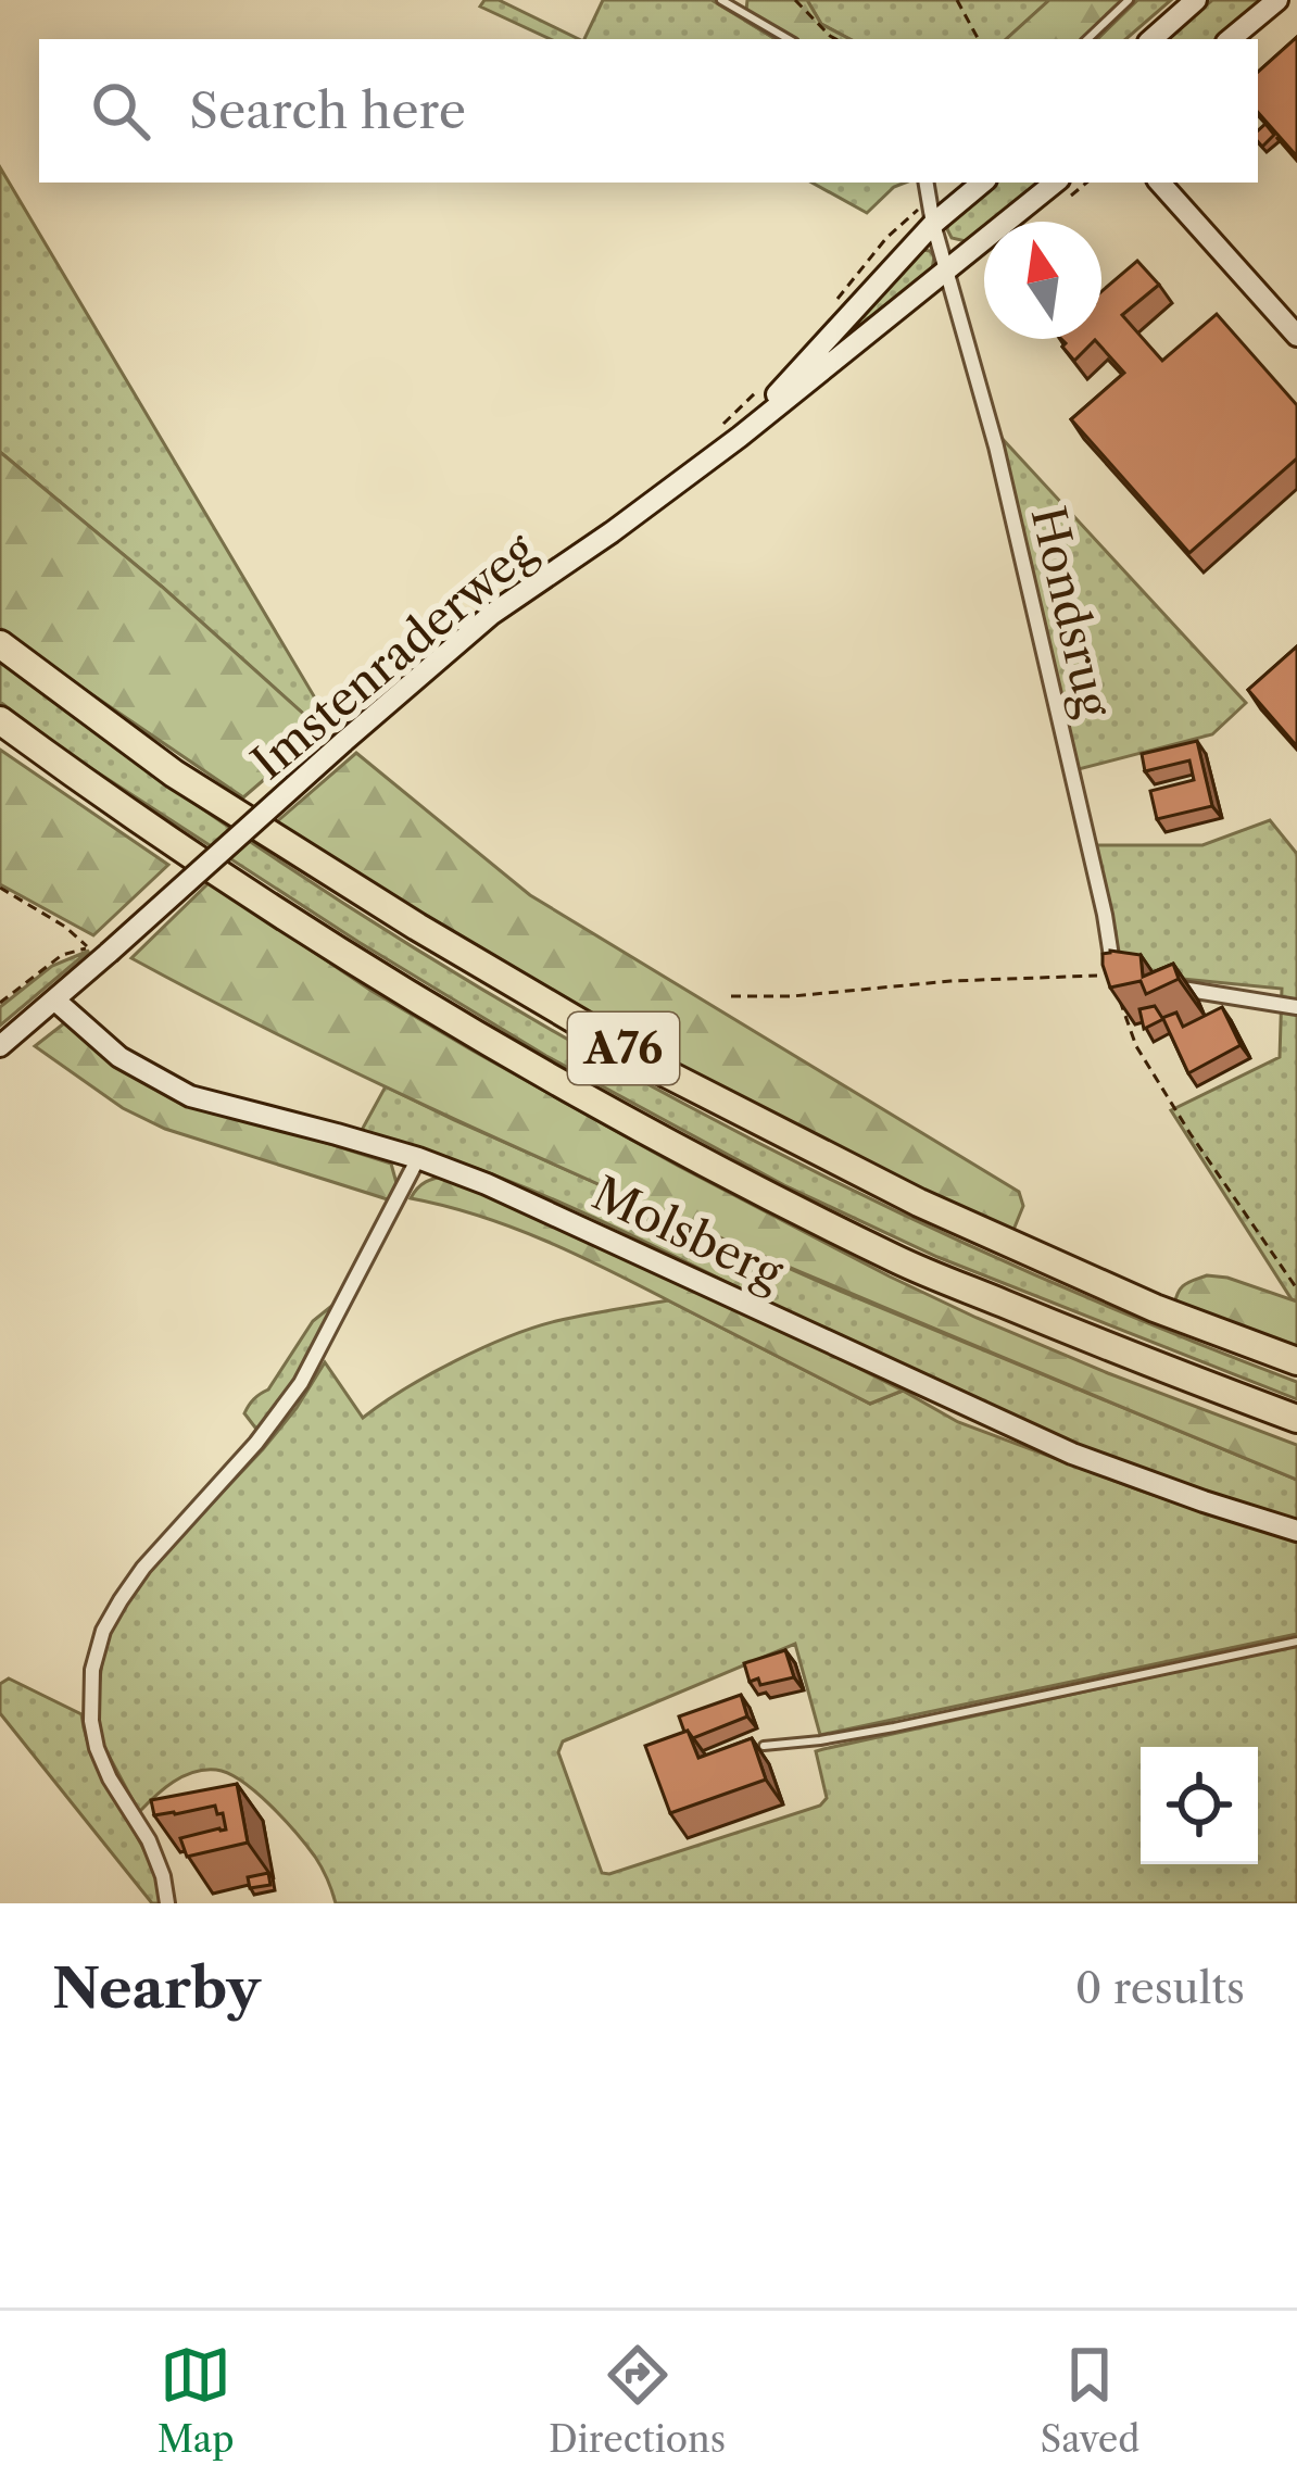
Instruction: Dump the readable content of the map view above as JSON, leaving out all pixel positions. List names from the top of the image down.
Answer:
{
  "streets": {
    "highway": ["A76"],
    "street": ["Hondsrug", "Imstenraderweg", "Molsberg"]
  },
  "crossings": [
    ["Hondsrug", "Imstenraderweg"],
    ["Imstenraderweg", "Molsberg"]
  ],
  "north": "top",
  "page": {
    "search": "Search here",
    "heading": ["Nearby", "0 results"],
    "nav": ["Map", "Directions", "Saved"]
  }
}
